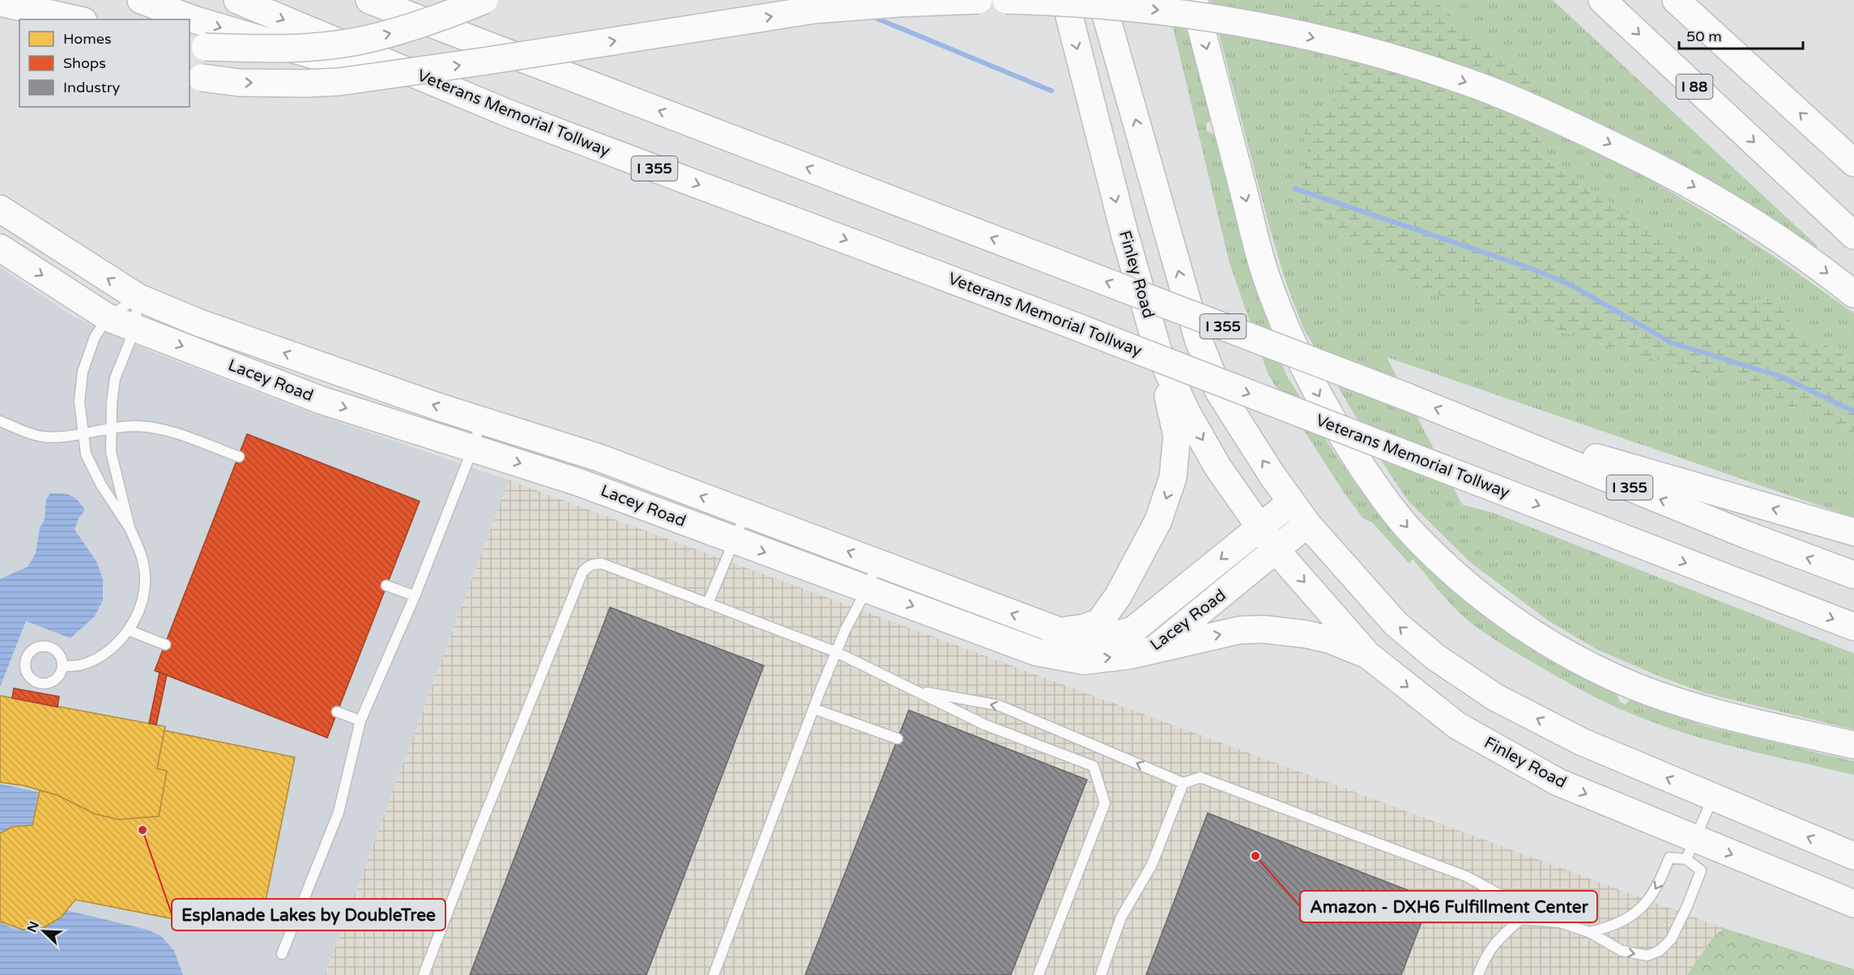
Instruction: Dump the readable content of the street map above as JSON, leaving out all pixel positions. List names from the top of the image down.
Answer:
{
  "streets": {
    "main road": [
      "I 88",
      "Veterans Memorial Tollway",
      "I 355",
      "Finley Road",
      "Lacey Road"
    ]
  },
  "crossings": [
    ["Finley Road", "Lacey Road"]
  ],
  "places": ["Esplanade Lakes by DoubleTree", "Amazon - DXH6 Fulfillment Center"],
  "legend": ["Homes", "Shops", "Industry"],
  "scale_bar": "50 m",
  "north": "top left"
}
